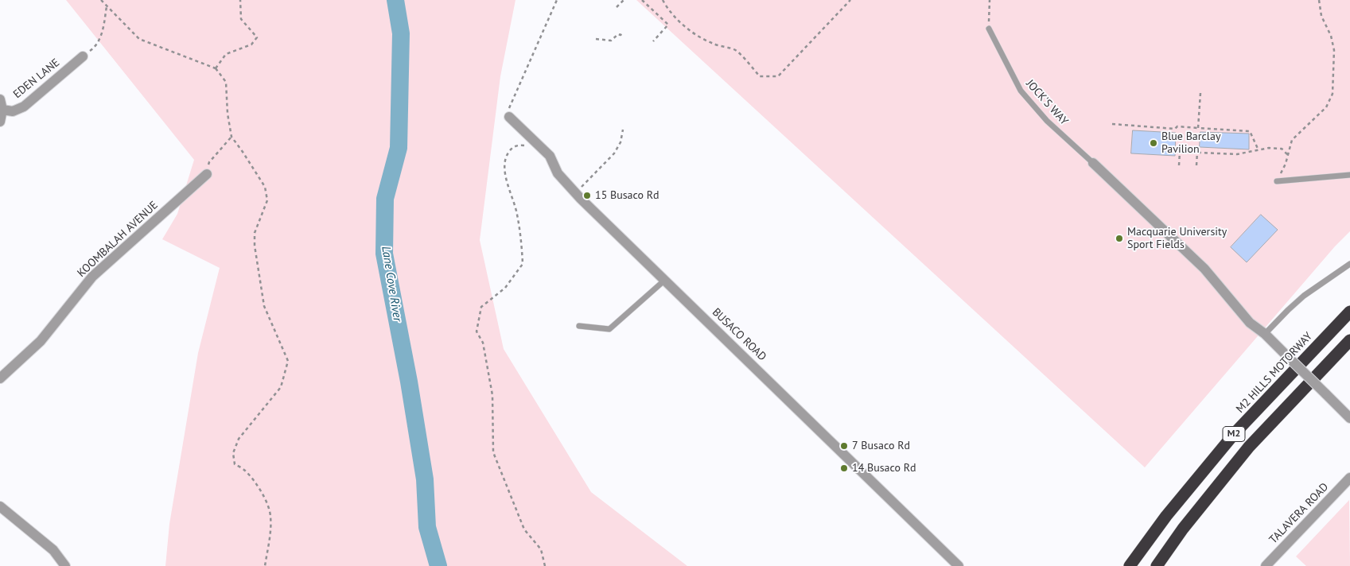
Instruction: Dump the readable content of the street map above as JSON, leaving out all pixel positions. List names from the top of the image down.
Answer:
{
  "streets": {
    "highway": ["M2 HILLS MOTORWAY", "M2"],
    "street": [
      "EDEN LANE",
      "KOOMBALAH AVENUE",
      "BUSACO ROAD",
      "TALAVERA ROAD"
    ],
    "lane": ["JOCK'S WAY"]
  },
  "water": ["Lane Cove River"],
  "places": [
    "Blue Barclay Pavilion",
    "15 Busaco Rd",
    "Macquarie University Sport Fields",
    "7 Busaco Rd",
    "14 Busaco Rd"
  ]
}
